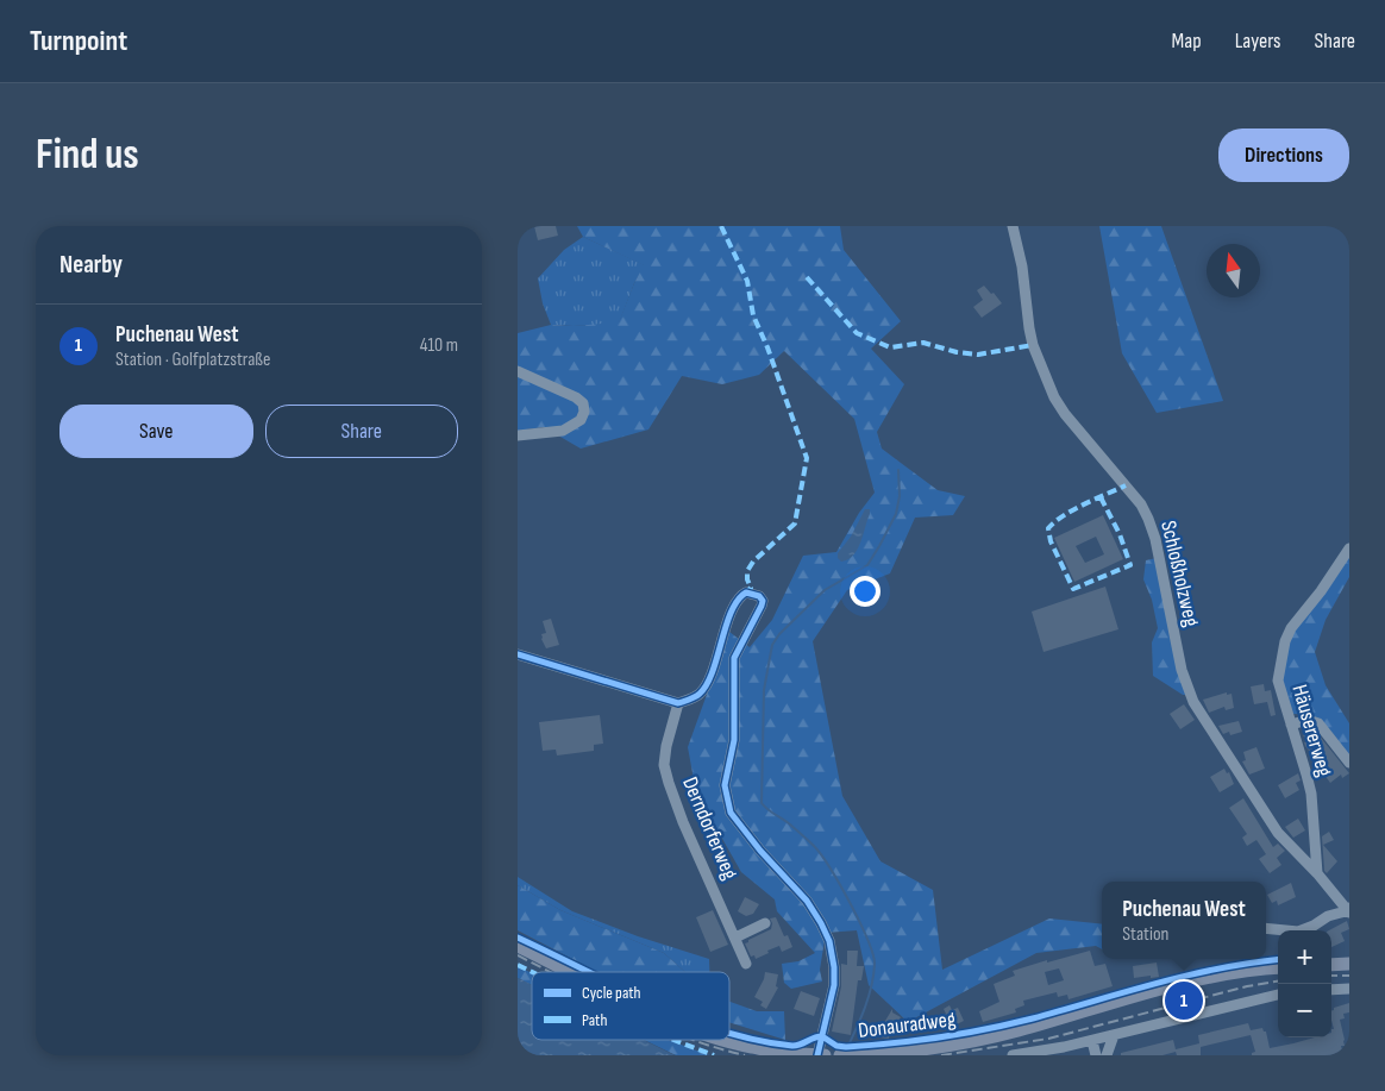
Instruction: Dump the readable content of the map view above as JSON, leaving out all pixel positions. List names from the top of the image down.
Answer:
{
  "streets": {
    "street": ["Schloßholzweg", "Häusererweg", "Derndorferweg"],
    "cycle path": ["Donauradweg"]
  },
  "crossings": [
    ["Schloßholzweg", "Häusererweg"]
  ],
  "legend": ["Cycle path", "Path"],
  "north": "top",
  "page": {
    "header": "Turnpoint",
    "nav": ["Map", "Layers", "Share"],
    "buttons": [
      "Directions",
      ["Save", "Share"]
    ],
    "title": "Find us",
    "heading": "Nearby",
    "list": [
      {
        "mark": "1",
        "name": "Puchenau West",
        "note": "Station · Golfplatzstraße",
        "value": "410 m"
      }
    ],
    "popup": ["Puchenau West", "Station"],
    "map_buttons": ["+", "−"],
    "pins": "1"
  }
}
